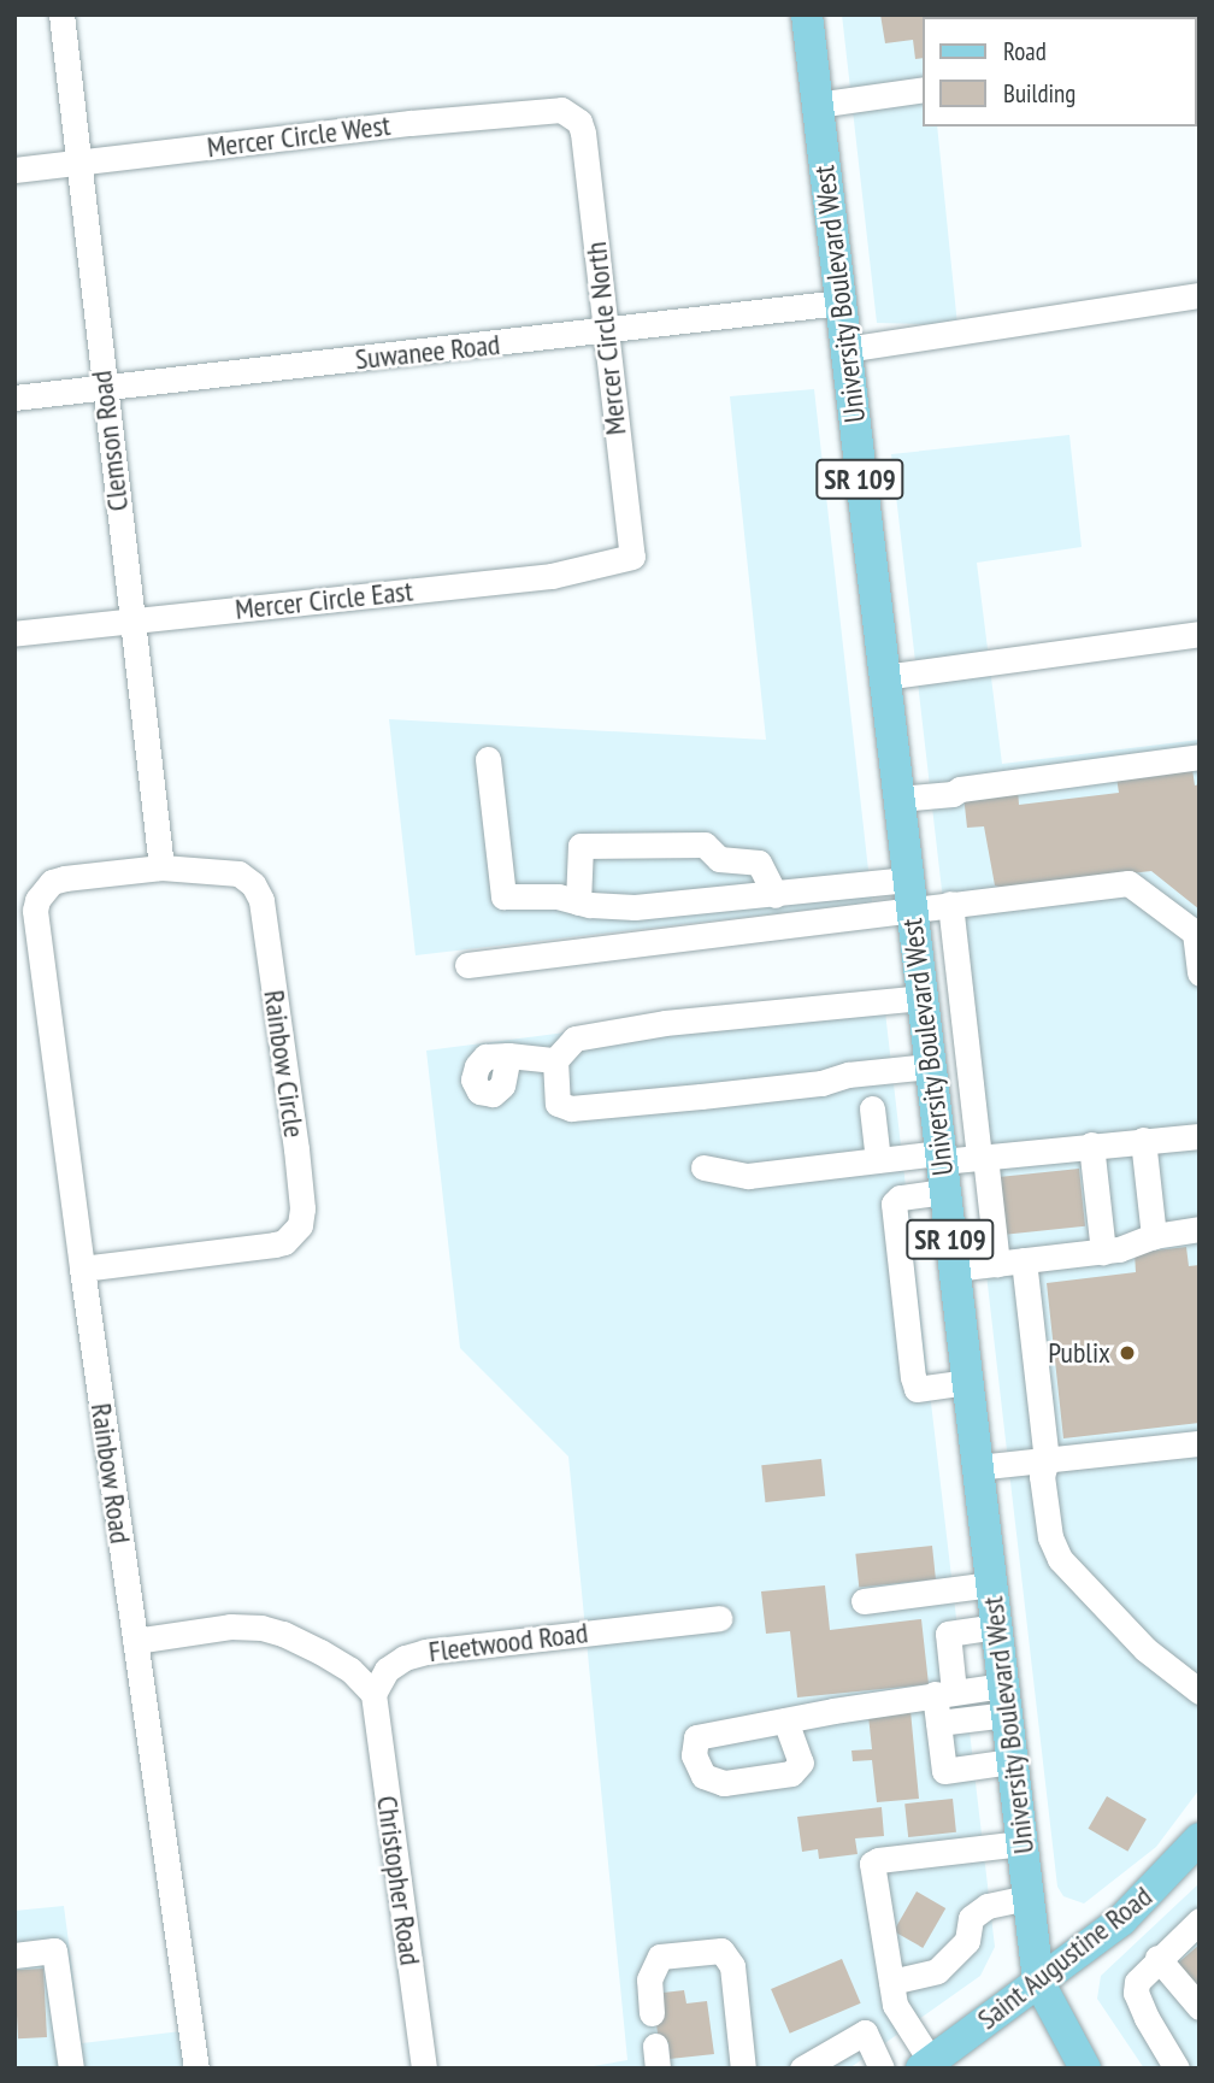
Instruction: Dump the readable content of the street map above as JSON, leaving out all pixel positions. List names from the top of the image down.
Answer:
{
  "streets": {
    "main road": ["University Boulevard West", "SR 109", "Saint Augustine Road"],
    "street": [
      "Mercer Circle West",
      "Mercer Circle North",
      "Suwanee Road",
      "Clemson Road",
      "Mercer Circle East",
      "Rainbow Circle",
      "Rainbow Road",
      "Fleetwood Road",
      "Christopher Road"
    ]
  },
  "crossings": [
    ["Mercer Circle West", "Mercer Circle North"],
    ["Mercer Circle West", "Clemson Road"],
    ["University Boulevard West", "Suwanee Road"],
    ["University Boulevard West", "Saint Augustine Road"],
    ["Mercer Circle North", "Suwanee Road"],
    ["Mercer Circle North", "Mercer Circle East"],
    ["Suwanee Road", "Clemson Road"],
    ["Clemson Road", "Mercer Circle East"],
    ["Clemson Road", "Rainbow Circle"],
    ["Rainbow Circle", "Rainbow Road"],
    ["Fleetwood Road", "Christopher Road"]
  ],
  "places": ["Publix"],
  "legend": ["Road", "Building"]
}
